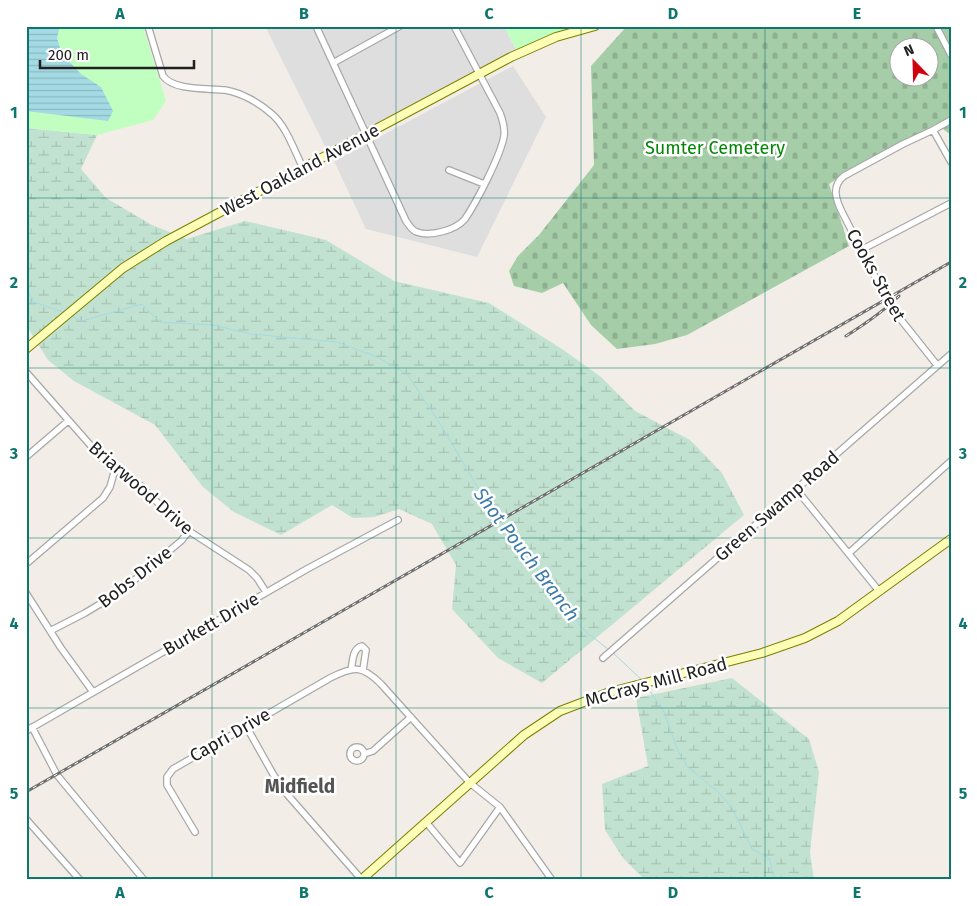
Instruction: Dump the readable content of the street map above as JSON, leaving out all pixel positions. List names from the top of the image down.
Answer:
{
  "streets": {
    "street": [
      "West Oakland Avenue",
      "Cooks Street",
      "Briarwood Drive",
      "Green Swamp Road",
      "Bobs Drive",
      "Burkett Drive",
      "McCrays Mill Road",
      "Capri Drive"
    ]
  },
  "crossings": [
    ["Cooks Street", "Green Swamp Road"],
    ["Briarwood Drive", "Bobs Drive"],
    ["Briarwood Drive", "Burkett Drive"]
  ],
  "districts": ["Midfield"],
  "water": ["Shot Pouch Branch"],
  "parks": ["Sumter Cemetery"],
  "scale_bar": "200 m",
  "north": "top left",
  "grid": {
    "columns": [
      "A",
      "B",
      "C",
      "D",
      "E"
    ],
    "rows": [
      "1",
      "2",
      "3",
      "4",
      "5"
    ]
  }
}
